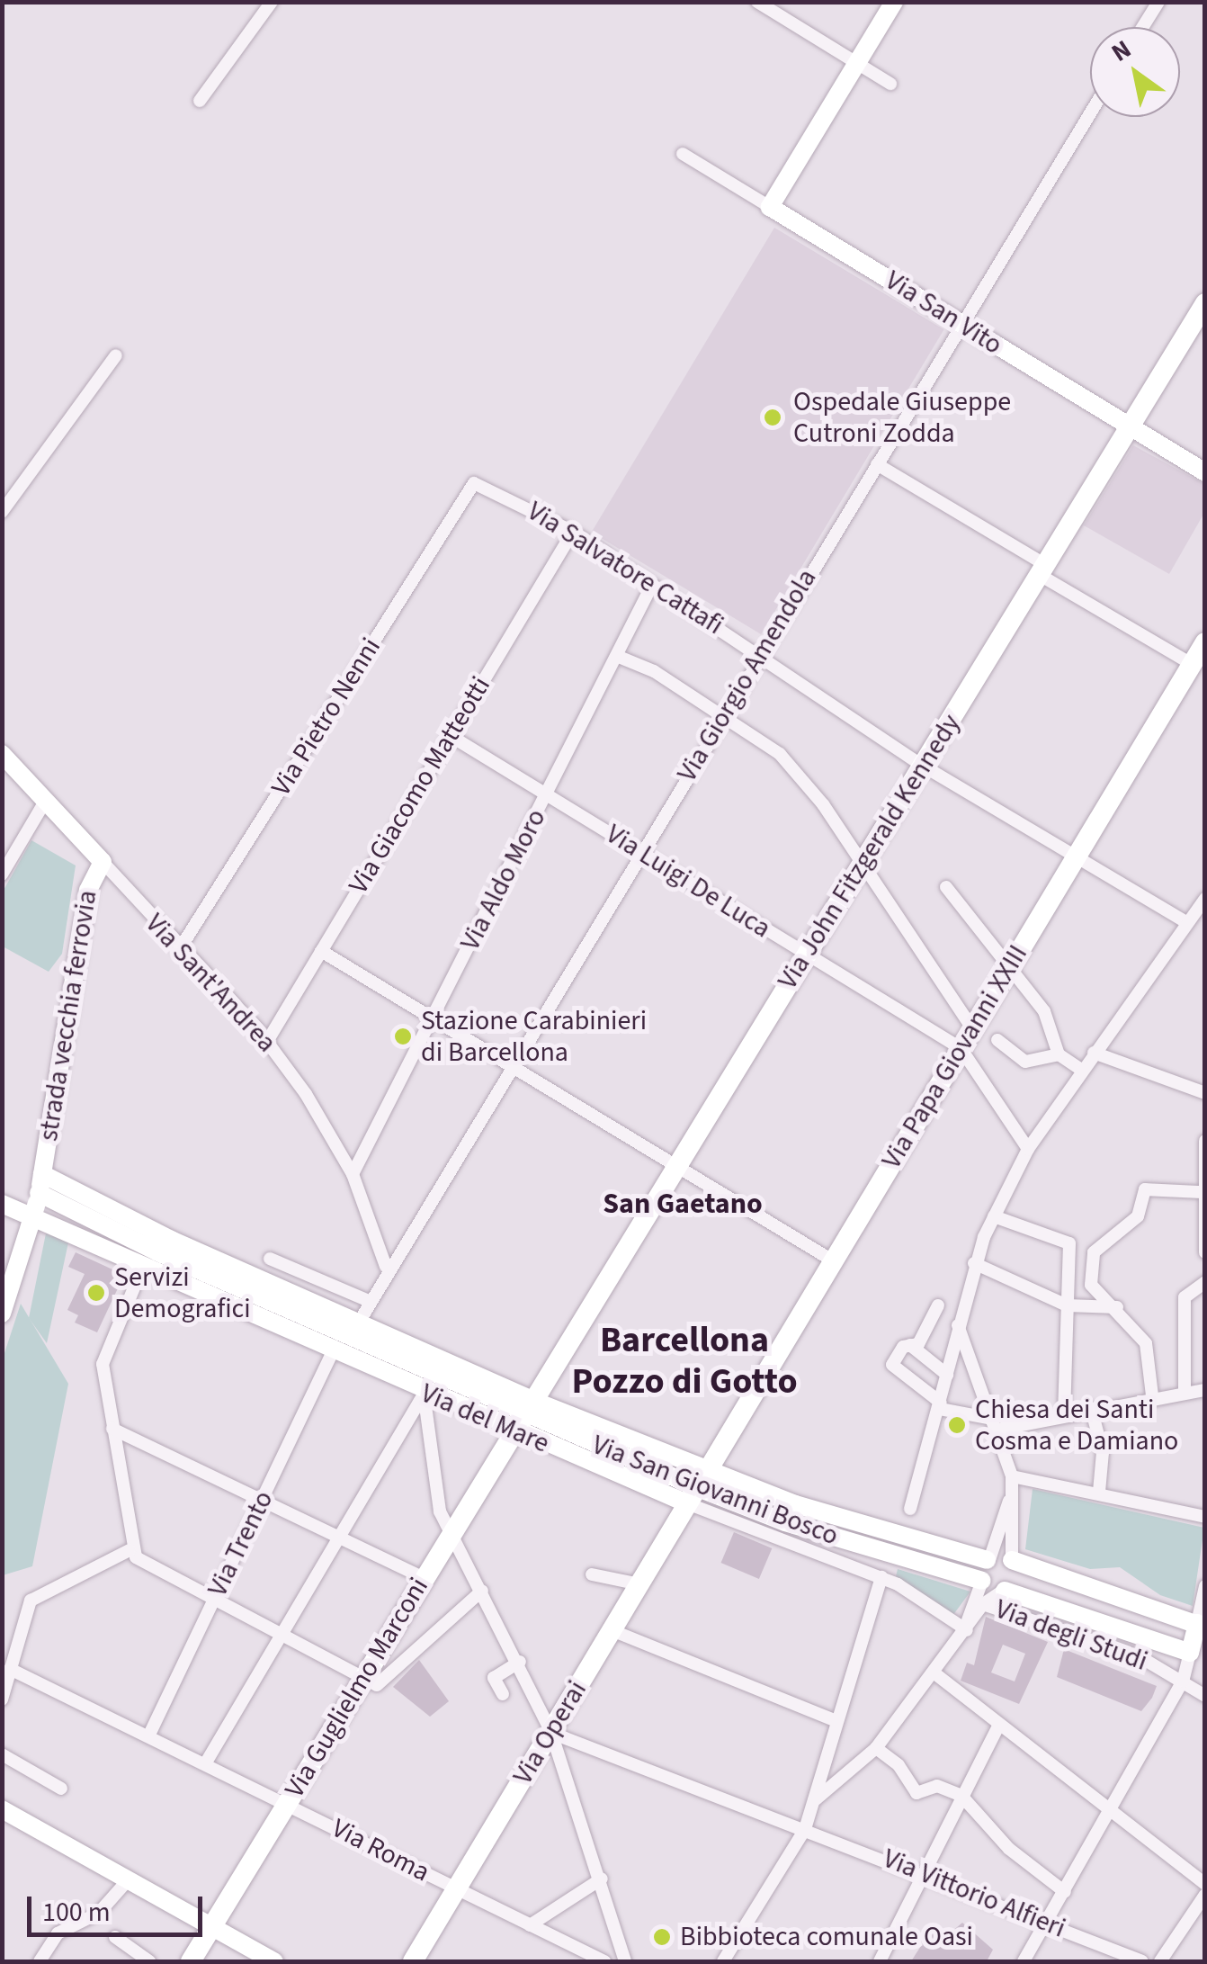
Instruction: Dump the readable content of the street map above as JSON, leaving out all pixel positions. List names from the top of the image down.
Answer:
{
  "streets": {
    "main road": [
      "Via John Fitzgerald Kennedy",
      "Via Papa Giovanni XXIII",
      "Via Guglielmo Marconi",
      "Via Operai"
    ],
    "street": [
      "Via San Vito",
      "Via Salvatore Cattafi",
      "Via Giorgio Amendola",
      "Via Pietro Nenni",
      "Via Giacomo Matteotti",
      "Via Aldo Moro",
      "Via Luigi De Luca",
      "Via Sant'Andrea",
      "strada vecchia ferrovia",
      "Via del Mare",
      "Via San Giovanni Bosco",
      "Via Trento",
      "Via degli Studi",
      "Via Roma",
      "Via Vittorio Alfieri"
    ]
  },
  "crossings": [
    ["Via San Vito", "Via Giorgio Amendola"],
    ["Via San Vito", "Via John Fitzgerald Kennedy"],
    ["Via Salvatore Cattafi", "Via Giorgio Amendola"],
    ["Via Salvatore Cattafi", "Via Pietro Nenni"],
    ["Via Salvatore Cattafi", "Via Giacomo Matteotti"],
    ["Via Salvatore Cattafi", "Via John Fitzgerald Kennedy"],
    ["Via Salvatore Cattafi", "Via Aldo Moro"],
    ["Via Salvatore Cattafi", "Via Papa Giovanni XXIII"],
    ["Via Giorgio Amendola", "Via Luigi De Luca"],
    ["Via Giorgio Amendola", "Via Sant'Andrea"],
    ["Via Pietro Nenni", "Via Sant'Andrea"],
    ["Via Giacomo Matteotti", "Via Luigi De Luca"],
    ["Via Giacomo Matteotti", "Via Sant'Andrea"],
    ["Via John Fitzgerald Kennedy", "Via Luigi De Luca"],
    ["Via John Fitzgerald Kennedy", "Via del Mare"],
    ["Via John Fitzgerald Kennedy", "Via San Giovanni Bosco"],
    ["Via John Fitzgerald Kennedy", "Via Guglielmo Marconi"],
    ["Via Aldo Moro", "Via Luigi De Luca"],
    ["Via Aldo Moro", "Via Sant'Andrea"],
    ["Via Luigi De Luca", "Via Papa Giovanni XXIII"],
    ["Via Sant'Andrea", "strada vecchia ferrovia"],
    ["strada vecchia ferrovia", "Via San Giovanni Bosco"],
    ["Via Papa Giovanni XXIII", "Via del Mare"],
    ["Via Papa Giovanni XXIII", "Via San Giovanni Bosco"],
    ["Via Papa Giovanni XXIII", "Via Operai"],
    ["Via del Mare", "Via San Giovanni Bosco"],
    ["Via del Mare", "Via Trento"],
    ["Via del Mare", "Via Guglielmo Marconi"],
    ["Via del Mare", "Via Operai"],
    ["Via San Giovanni Bosco", "Via Guglielmo Marconi"],
    ["Via San Giovanni Bosco", "Via Operai"],
    ["Via Trento", "Via Roma"],
    ["Via Guglielmo Marconi", "Via Roma"],
    ["Via Operai", "Via Roma"],
    ["Via Operai", "Via Vittorio Alfieri"]
  ],
  "districts": ["San Gaetano", "Barcellona Pozzo di Gotto"],
  "places": [
    "Ospedale Giuseppe Cutroni Zodda",
    "Stazione Carabinieri di Barcellona",
    "Servizi Demografici",
    "Chiesa dei Santi Cosma e Damiano",
    "Bibbioteca comunale Oasi"
  ],
  "scale_bar": "100 m",
  "north": "top left"
}
